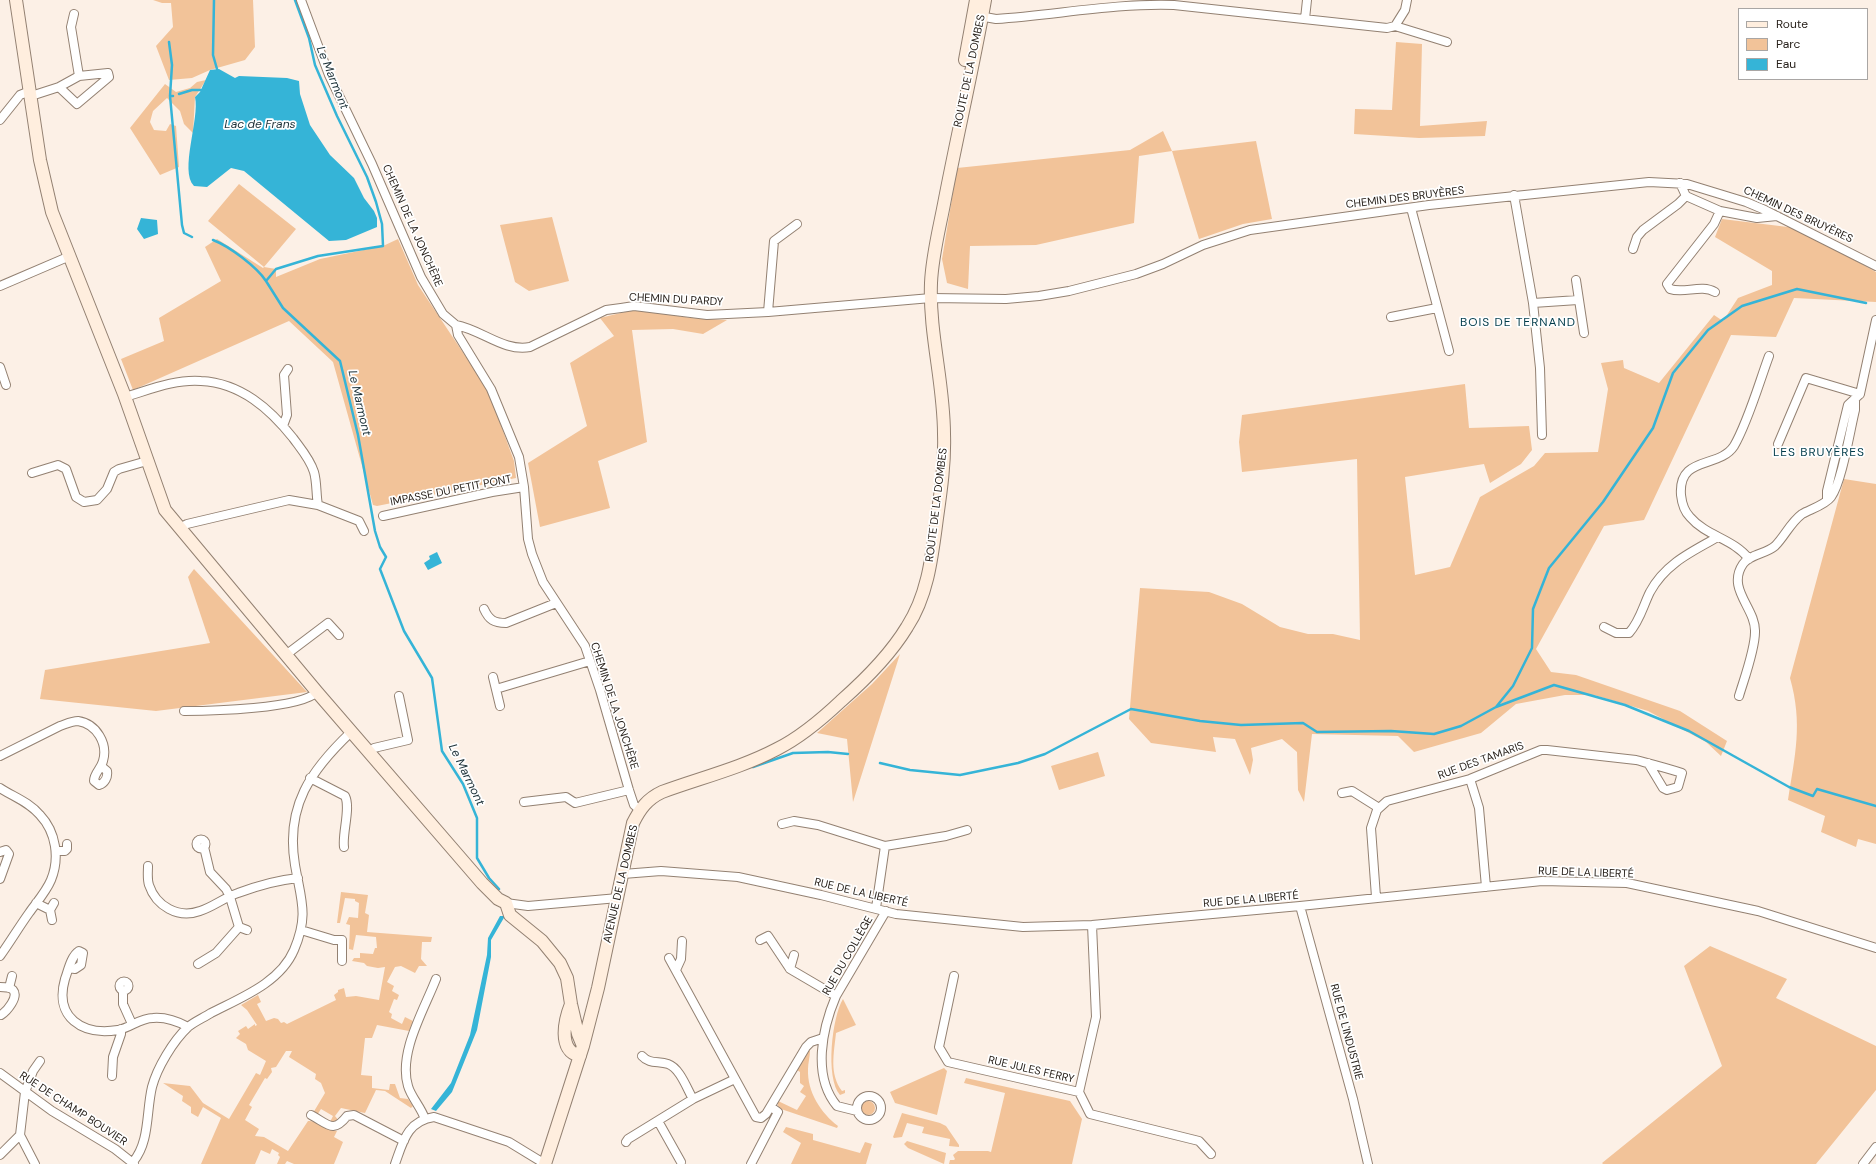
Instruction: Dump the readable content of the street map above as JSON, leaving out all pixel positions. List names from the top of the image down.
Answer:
{
  "streets": {
    "main road": ["ROUTE DE LA DOMBES", "AVENUE DE LA DOMBES"],
    "street": [
      "CHEMIN DES BRUYÈRES",
      "CHEMIN DE LA JONCHÈRE",
      "CHEMIN DU PARDY",
      "IMPASSE DU PETIT PONT",
      "RUE DES TAMARIS",
      "RUE DE LA LIBERTÉ",
      "RUE DU COLLÈGE",
      "RUE DE L'INDUSTRIE",
      "RUE JULES FERRY",
      "RUE DE CHAMP BOUVIER"
    ]
  },
  "crossings": [
    ["ROUTE DE LA DOMBES", "CHEMIN DES BRUYÈRES"],
    ["ROUTE DE LA DOMBES", "CHEMIN DU PARDY"],
    ["ROUTE DE LA DOMBES", "AVENUE DE LA DOMBES"],
    ["CHEMIN DES BRUYÈRES", "CHEMIN DU PARDY"],
    ["CHEMIN DE LA JONCHÈRE", "CHEMIN DU PARDY"],
    ["CHEMIN DE LA JONCHÈRE", "IMPASSE DU PETIT PONT"],
    ["CHEMIN DE LA JONCHÈRE", "AVENUE DE LA DOMBES"],
    ["RUE DE LA LIBERTÉ", "AVENUE DE LA DOMBES"],
    ["RUE DE LA LIBERTÉ", "RUE DU COLLÈGE"],
    ["RUE DE LA LIBERTÉ", "RUE DE L'INDUSTRIE"],
    ["RUE DE LA LIBERTÉ", "RUE JULES FERRY"]
  ],
  "districts": ["BOIS DE TERNAND", "LES BRUYÈRES"],
  "water": ["Le Marmont", "Lac de Frans"],
  "legend": ["Route", "Parc", "Eau"]
}
